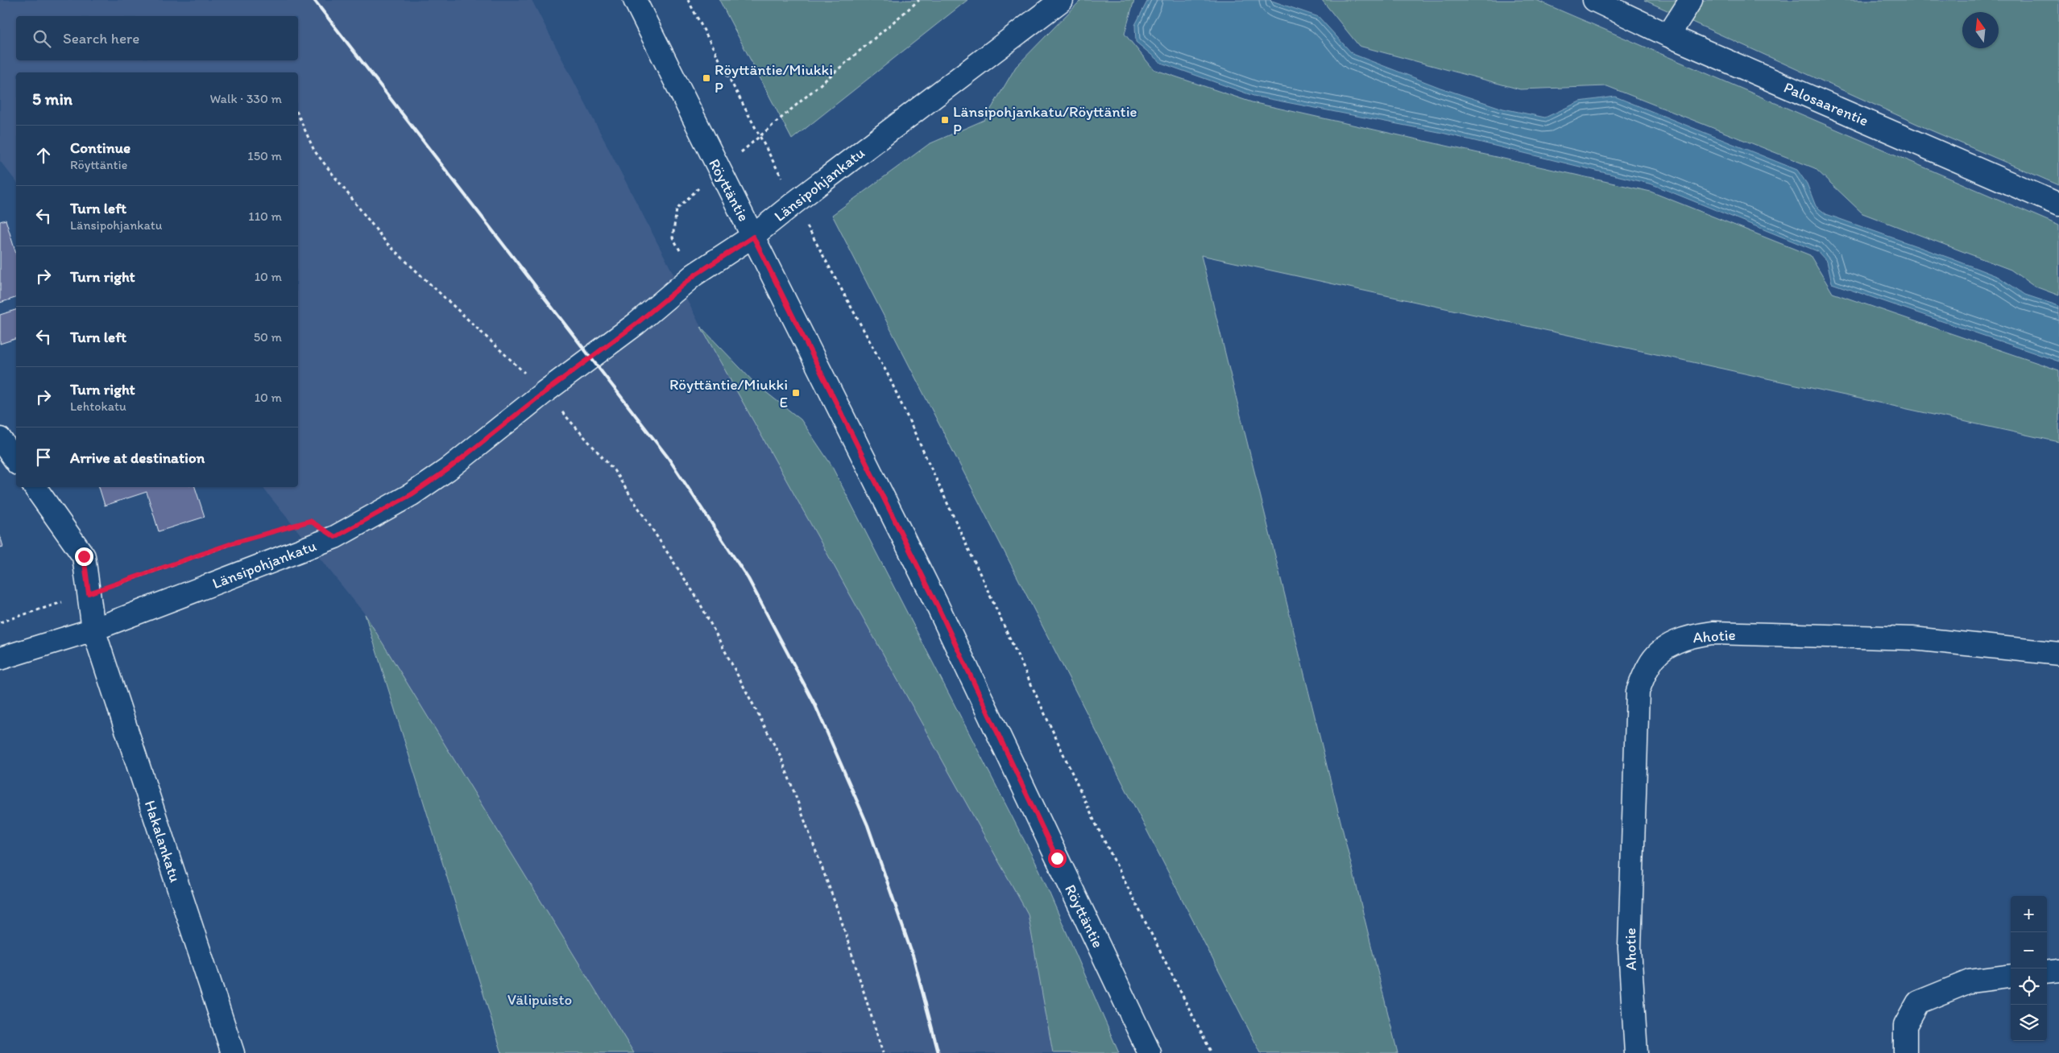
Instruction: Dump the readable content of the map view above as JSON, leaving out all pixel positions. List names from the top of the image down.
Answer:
{
  "streets": {
    "street": [
      "Palosaarentie",
      "Länsipohjankatu",
      "Röyttäntie",
      "Ahotie",
      "Hakalankatu"
    ]
  },
  "crossings": [
    ["Länsipohjankatu", "Röyttäntie"],
    ["Länsipohjankatu", "Hakalankatu"]
  ],
  "parks": ["Välipuisto"],
  "places": {
    "transit": ["Röyttäntie/Miukki P", "Länsipohjankatu/Röyttäntie P", "Röyttäntie/Miukki E"]
  },
  "north": "top",
  "page": {
    "search": "Search here",
    "heading": ["5 min", "Walk · 330 m"],
    "list": [
      ["Continue", "Röyttäntie", "150 m"],
      ["Turn left", "Länsipohjankatu", "110 m"],
      ["Turn right", "10 m"],
      ["Turn left", "50 m"],
      ["Turn right", "Lehtokatu", "10 m"],
      "Arrive at destination"
    ],
    "map_buttons": ["+", "−"]
  }
}
